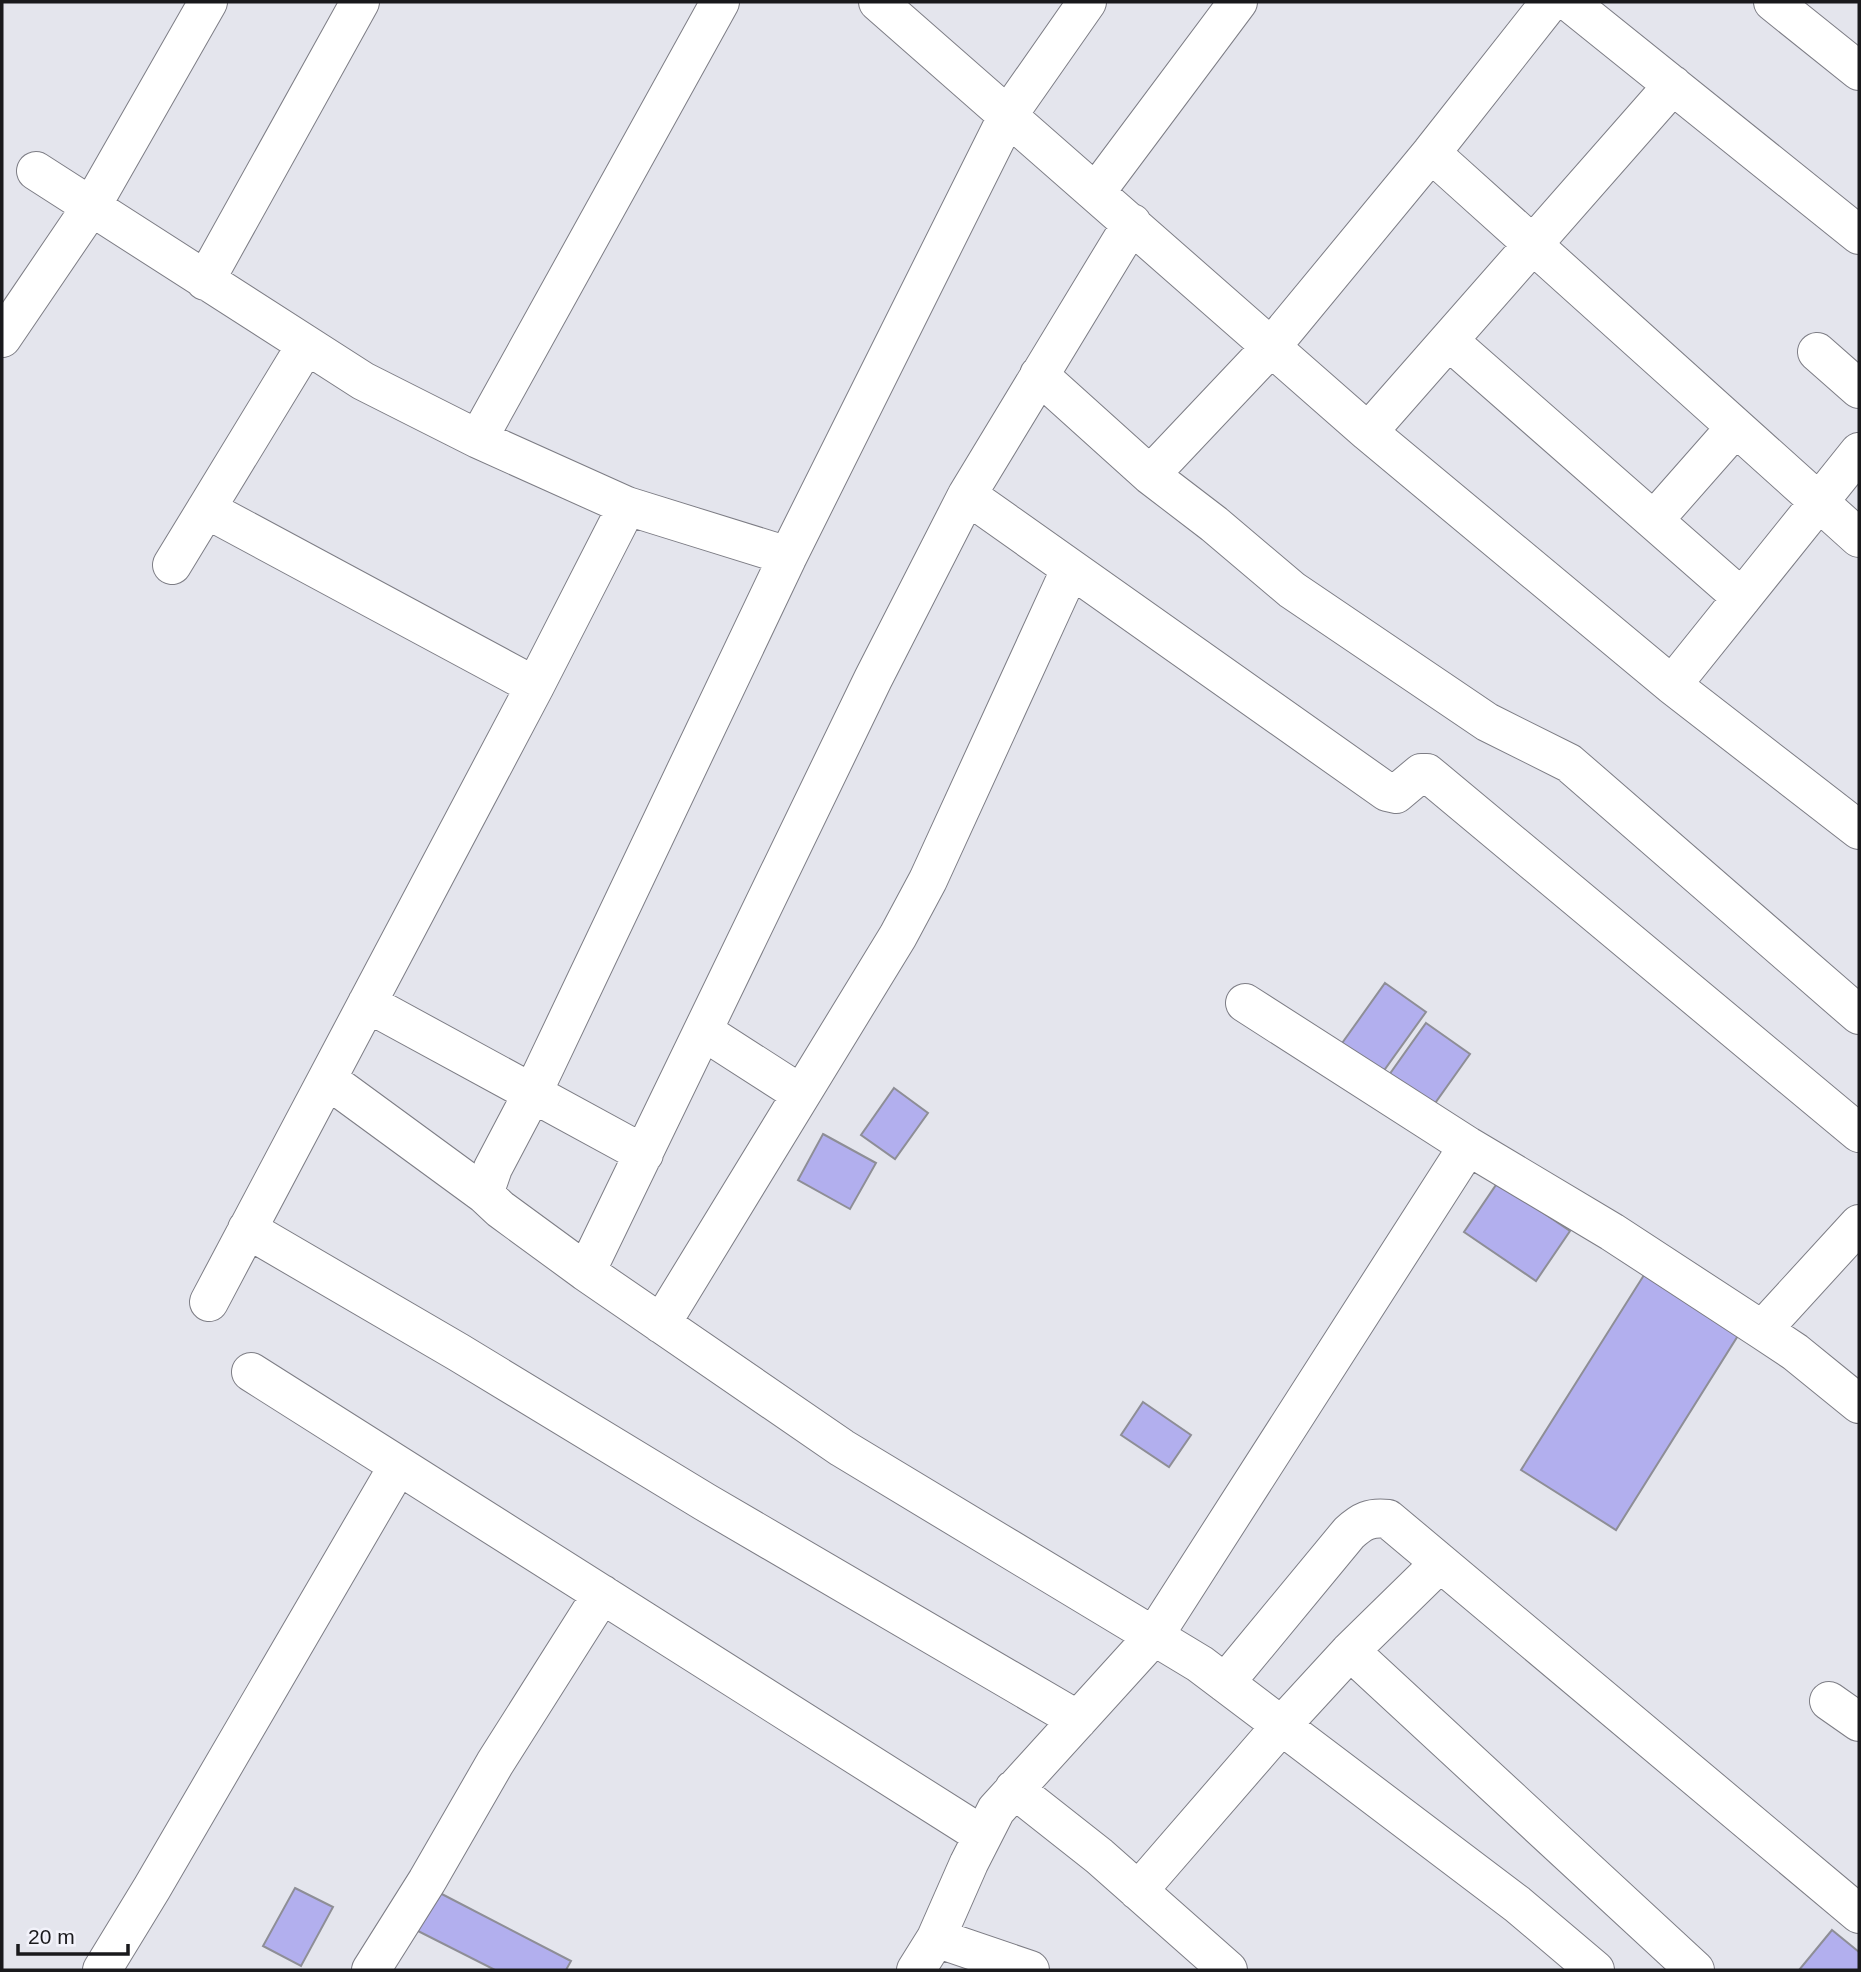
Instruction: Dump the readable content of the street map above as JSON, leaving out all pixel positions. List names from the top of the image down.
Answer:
{
  "scale_bar": "20 m"
}
